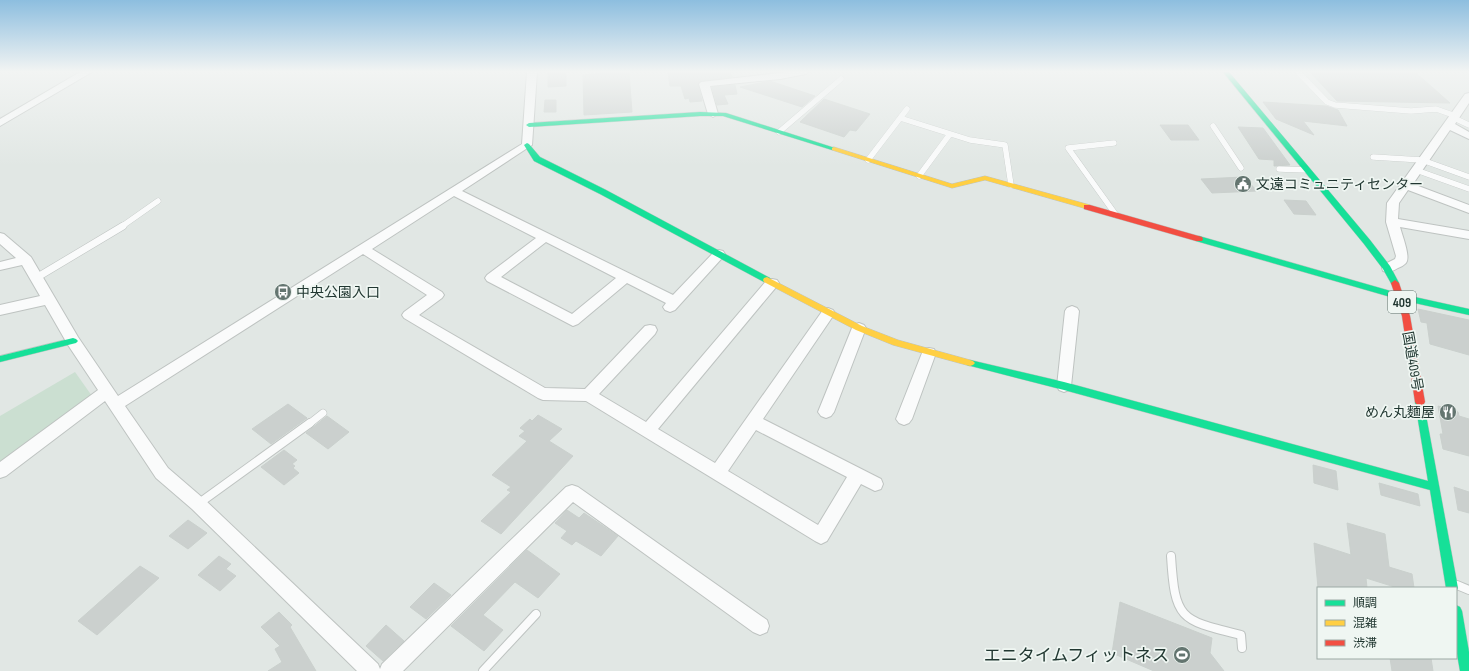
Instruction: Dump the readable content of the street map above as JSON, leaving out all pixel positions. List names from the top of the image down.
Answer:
{
  "streets": {
    "main road": ["409", "国道409号"]
  },
  "places": {
    "public building": ["文遠コミュニティセンター"],
    "bus stop": ["中央公園入口"],
    "restaurant": ["めん丸麵屋"],
    "sports": ["エニタイムフィットネス"]
  },
  "legend": ["順調", "混雑", "渋滞"]
}
